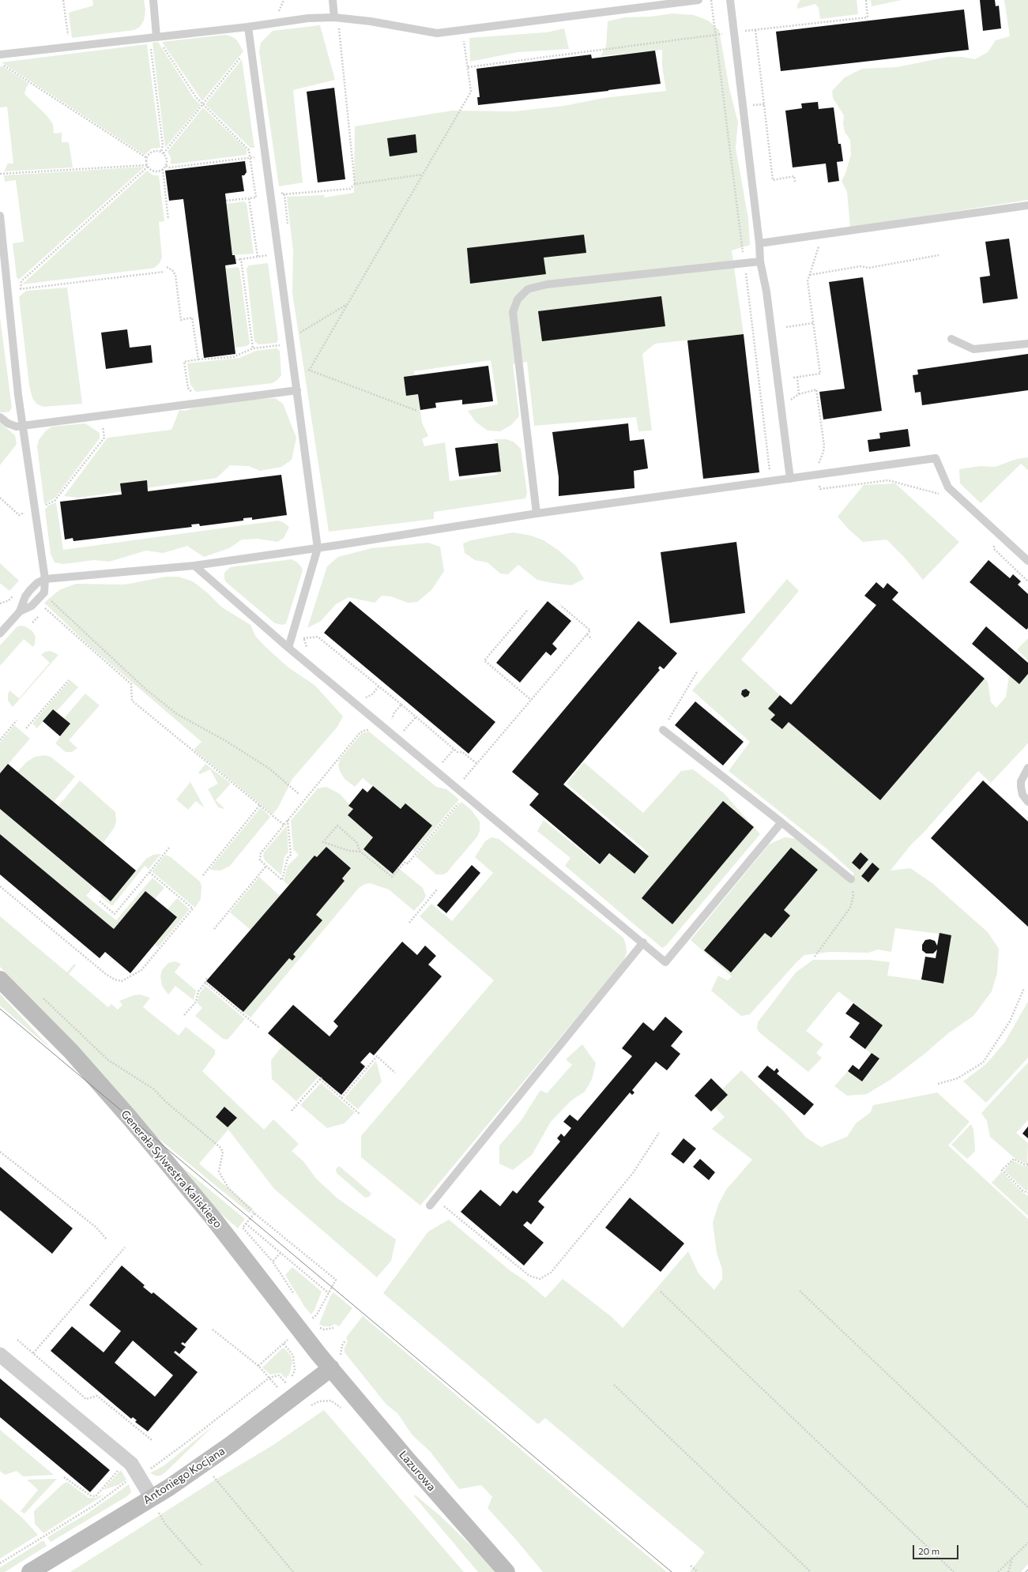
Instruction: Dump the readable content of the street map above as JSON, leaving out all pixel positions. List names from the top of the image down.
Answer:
{
  "streets": {
    "street": ["Generała Sylwestra Kaliskiego", "Lazurowa", "Antoniego Kocjana"]
  },
  "crossings": [
    ["Generała Sylwestra Kaliskiego", "Lazurowa"],
    ["Generała Sylwestra Kaliskiego", "Antoniego Kocjana"],
    ["Lazurowa", "Antoniego Kocjana"]
  ],
  "scale_bar": "20 m"
}
